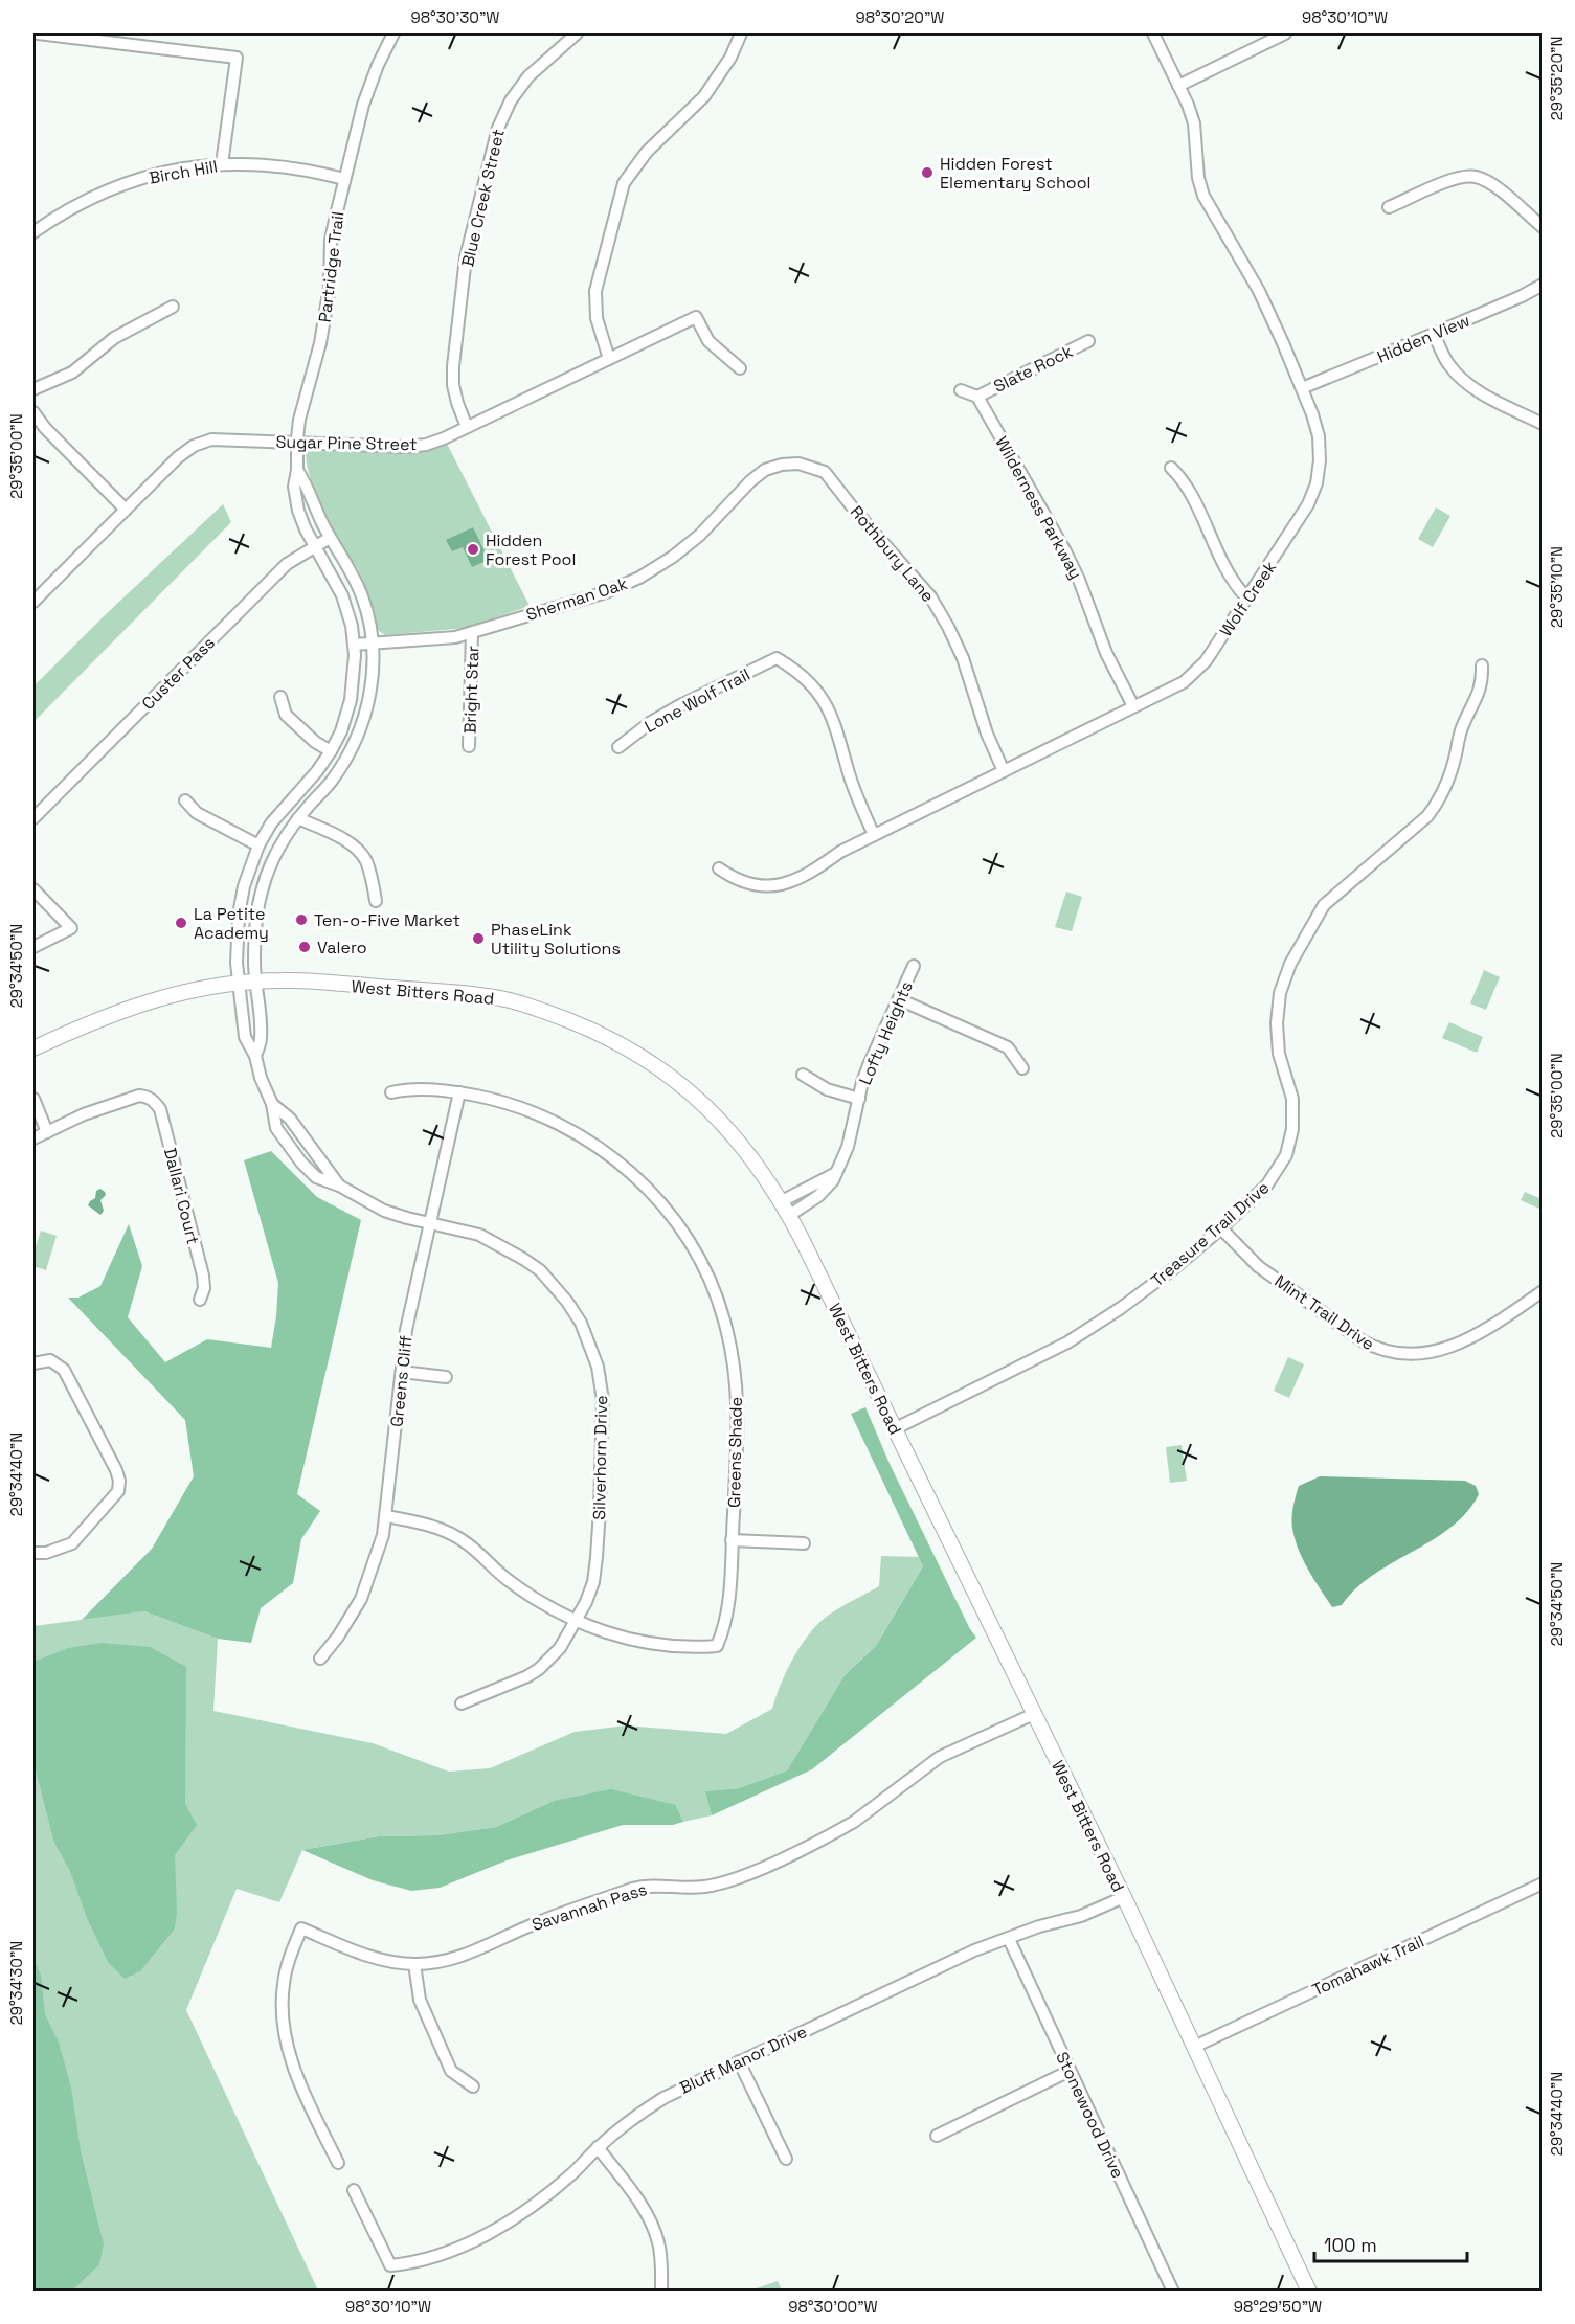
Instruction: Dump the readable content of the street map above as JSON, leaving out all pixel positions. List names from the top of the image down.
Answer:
{
  "streets": {
    "main road": ["West Bitters Road"],
    "street": [
      "Birch Hill",
      "Blue Creek Street",
      "Partridge Trail",
      "Hidden View",
      "Slate Rock",
      "Sugar Pine Street",
      "Wilderness Parkway",
      "Rothbury Lane",
      "Sherman Oak",
      "Wolf Creek",
      "Custer Pass",
      "Bright Star",
      "Lone Wolf Trail",
      "Lofty Heights",
      "Dallari Court",
      "Treasure Trail Drive",
      "Mint Trail Drive",
      "Greens Cliff",
      "Greens Shade",
      "Silverhorn Drive",
      "Savannah Pass",
      "Tomahawk Trail",
      "Bluff Manor Drive",
      "Stonewood Drive"
    ]
  },
  "crossings": [
    ["Birch Hill", "Partridge Trail"],
    ["Blue Creek Street", "Sugar Pine Street"],
    ["Partridge Trail", "Sugar Pine Street"],
    ["Partridge Trail", "Sherman Oak"],
    ["Partridge Trail", "Custer Pass"],
    ["Partridge Trail", "West Bitters Road"],
    ["Partridge Trail", "Silverhorn Drive"],
    ["Hidden View", "Wolf Creek"],
    ["Slate Rock", "Wilderness Parkway"],
    ["Wilderness Parkway", "Wolf Creek"],
    ["Rothbury Lane", "Sherman Oak"],
    ["Rothbury Lane", "Wolf Creek"],
    ["Sherman Oak", "Bright Star"],
    ["Wolf Creek", "Lone Wolf Trail"],
    ["West Bitters Road", "Lofty Heights"],
    ["West Bitters Road", "Treasure Trail Drive"],
    ["West Bitters Road", "Silverhorn Drive"],
    ["West Bitters Road", "Savannah Pass"],
    ["West Bitters Road", "Tomahawk Trail"],
    ["West Bitters Road", "Bluff Manor Drive"],
    ["Treasure Trail Drive", "Mint Trail Drive"],
    ["Greens Cliff", "Greens Shade"],
    ["Greens Cliff", "Silverhorn Drive"],
    ["Greens Shade", "Silverhorn Drive"],
    ["Bluff Manor Drive", "Stonewood Drive"]
  ],
  "places": [
    "Hidden Forest Elementary School",
    "Hidden Forest Pool",
    "Ten-o-Five Market",
    "La Petite Academy",
    "PhaseLink Utility Solutions",
    "Valero"
  ],
  "scale_bar": "100 m",
  "coordinates": [
    "98°30'30\"W",
    "98°30'20\"W",
    "98°30'10\"W",
    "29°35'20\"N",
    "29°35'00\"N",
    "29°35'10\"N",
    "29°34'50\"N",
    "29°34'40\"N",
    "29°34'30\"N",
    "98°30'00\"W",
    "98°29'50\"W"
  ]
}
